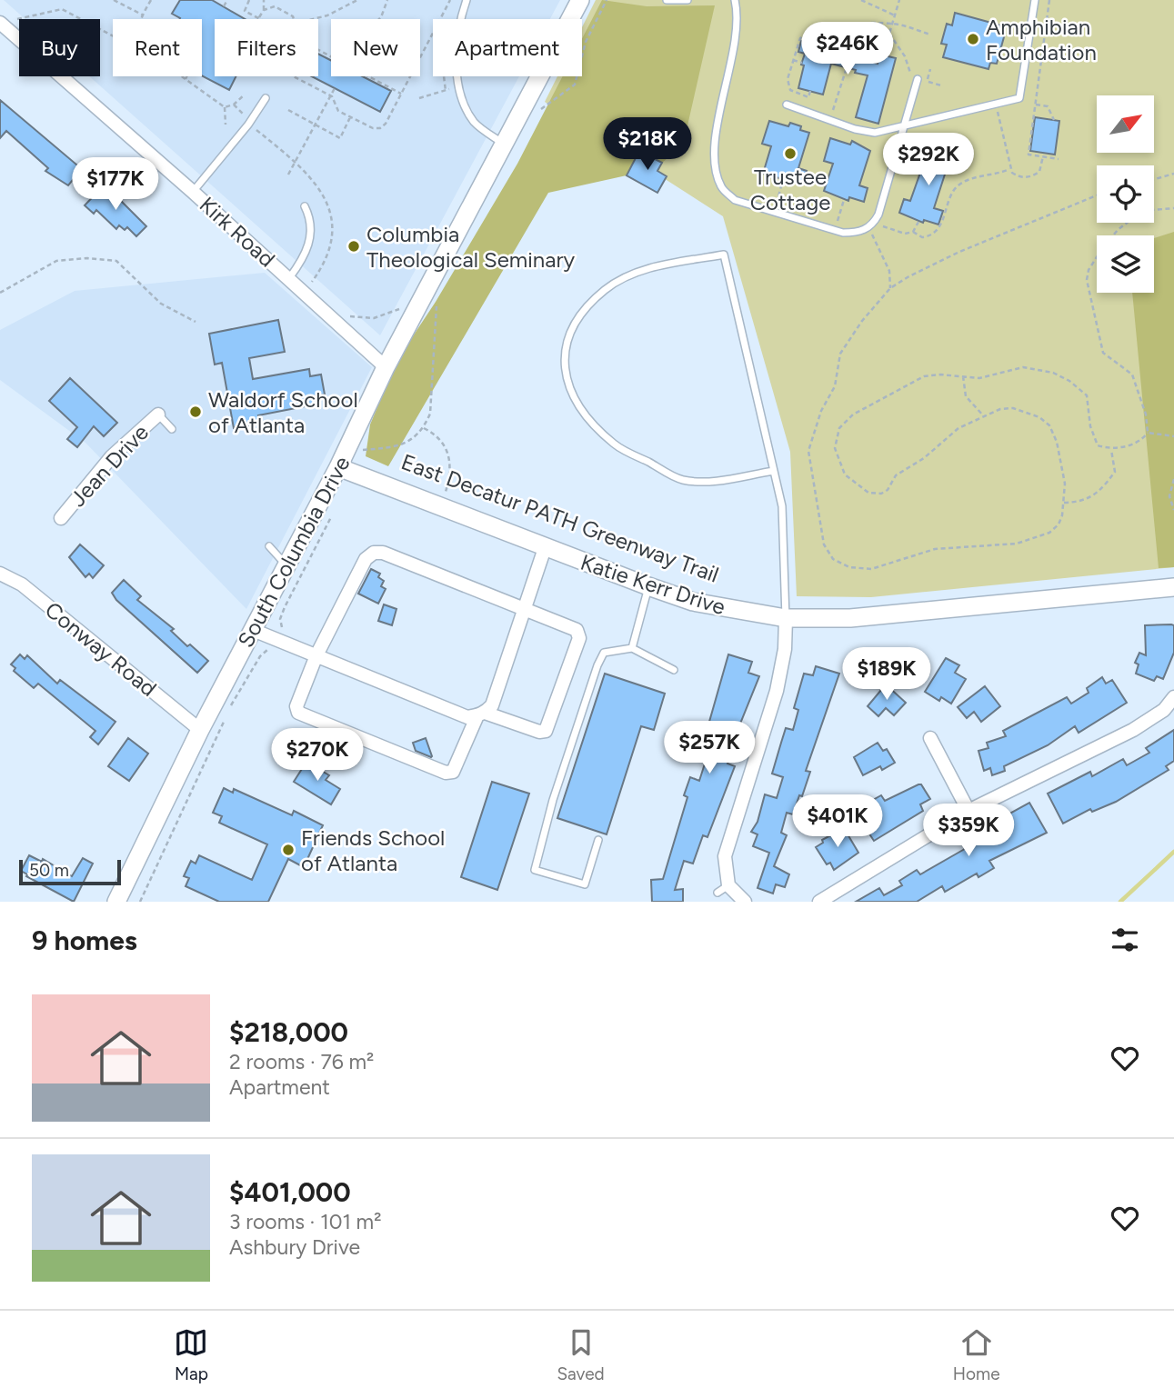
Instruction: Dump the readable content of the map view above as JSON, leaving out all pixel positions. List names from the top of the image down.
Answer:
{
  "streets": {
    "main road": ["South Columbia Drive", "Katie Kerr Drive"],
    "street": ["Kirk Road", "Jean Drive", "Conway Road"]
  },
  "crossings": [
    ["Kirk Road", "South Columbia Drive"],
    ["South Columbia Drive", "Katie Kerr Drive"],
    ["South Columbia Drive", "Conway Road"]
  ],
  "places": [
    "Amphibian Foundation",
    "Trustee Cottage",
    "Columbia Theological Seminary",
    "Waldorf School of Atlanta",
    "Friends School of Atlanta"
  ],
  "scale_bar": "50 m",
  "north": "top right",
  "page": {
    "chip": [
      "Buy",
      "Rent",
      "Filters",
      "New",
      "Apartment"
    ],
    "price": [
      "$246K",
      "$218K",
      "$292K",
      "$177K",
      "$189K",
      "$257K",
      "$270K",
      "$401K",
      "$359K"
    ],
    "scale": "50 m",
    "heading": "9 homes",
    "list": [
      {
        "name": "$218,000",
        "note": "2 rooms · 76 m² · Apartment"
      },
      {
        "name": "$401,000",
        "note": "3 rooms · 101 m² · Ashbury Drive"
      }
    ],
    "tabs": ["Map", "Saved", "Home"]
  }
}
